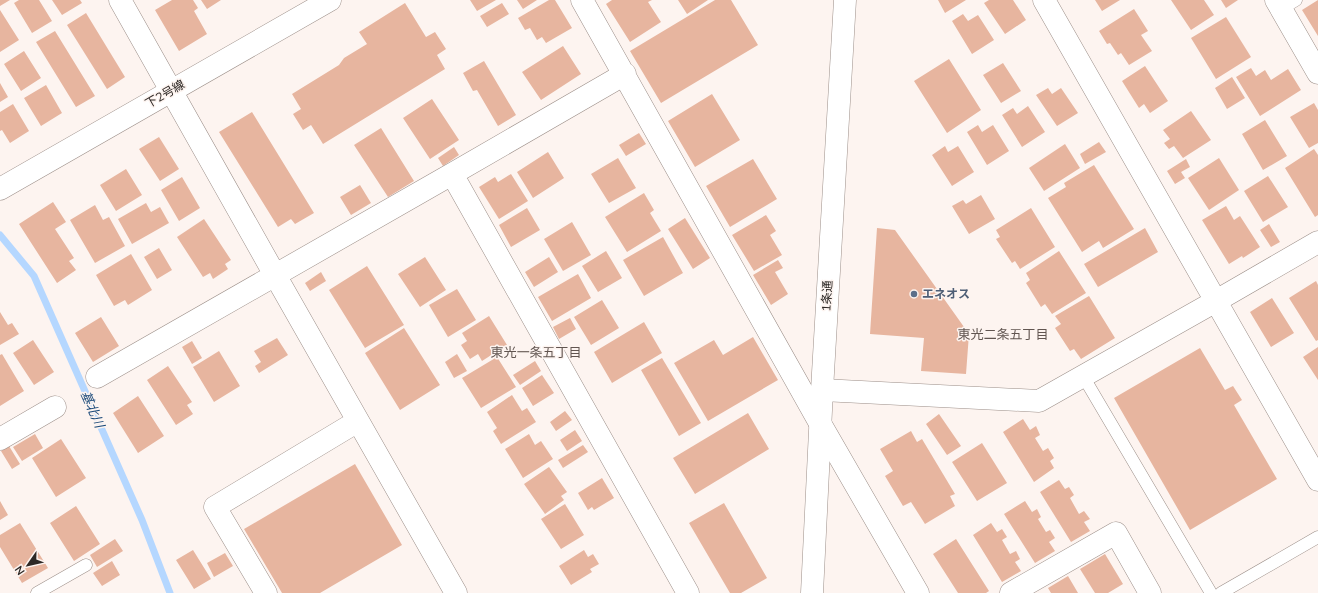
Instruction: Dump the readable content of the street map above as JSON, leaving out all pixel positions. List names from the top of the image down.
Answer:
{
  "streets": {
    "street": ["下2号線", "1条通"]
  },
  "districts": ["東光二条五丁目", "東光一条五丁目"],
  "water": ["基北川"],
  "places": ["エネオス"],
  "north": "bottom left"
}
